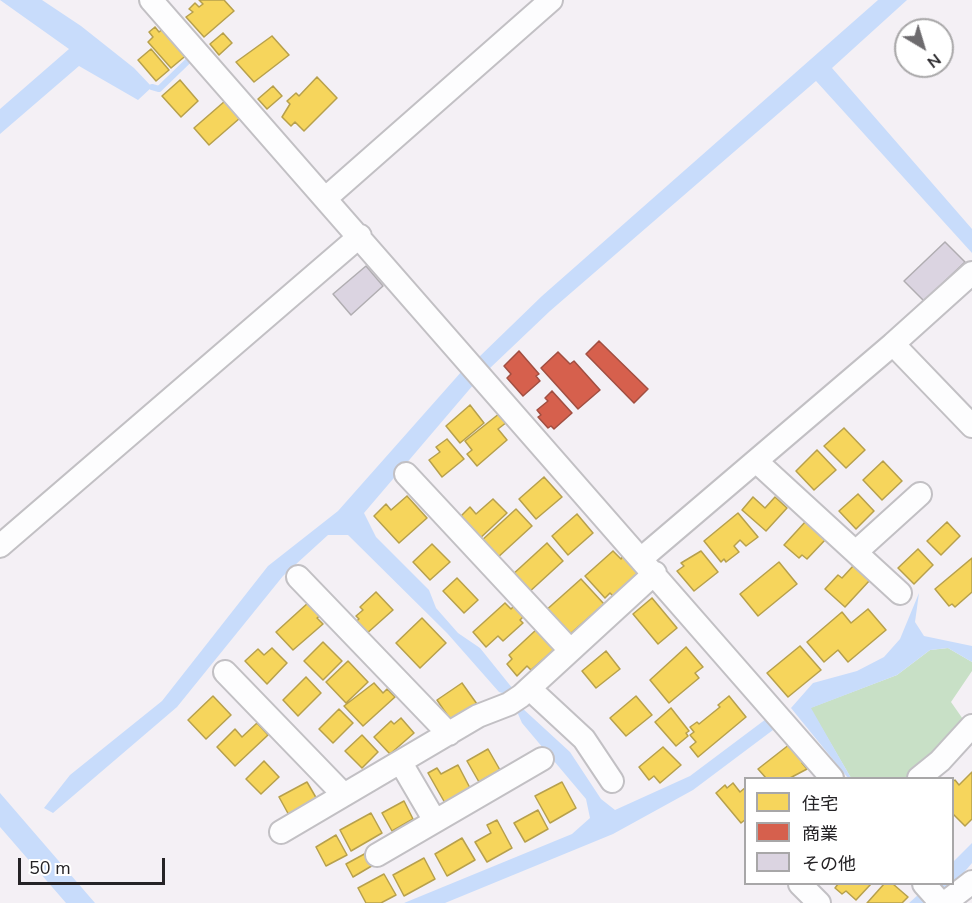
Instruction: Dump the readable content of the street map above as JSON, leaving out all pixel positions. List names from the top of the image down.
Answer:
{
  "legend": ["住宅", "商業", "その他"],
  "scale_bar": "50 m",
  "north": "bottom right"
}
